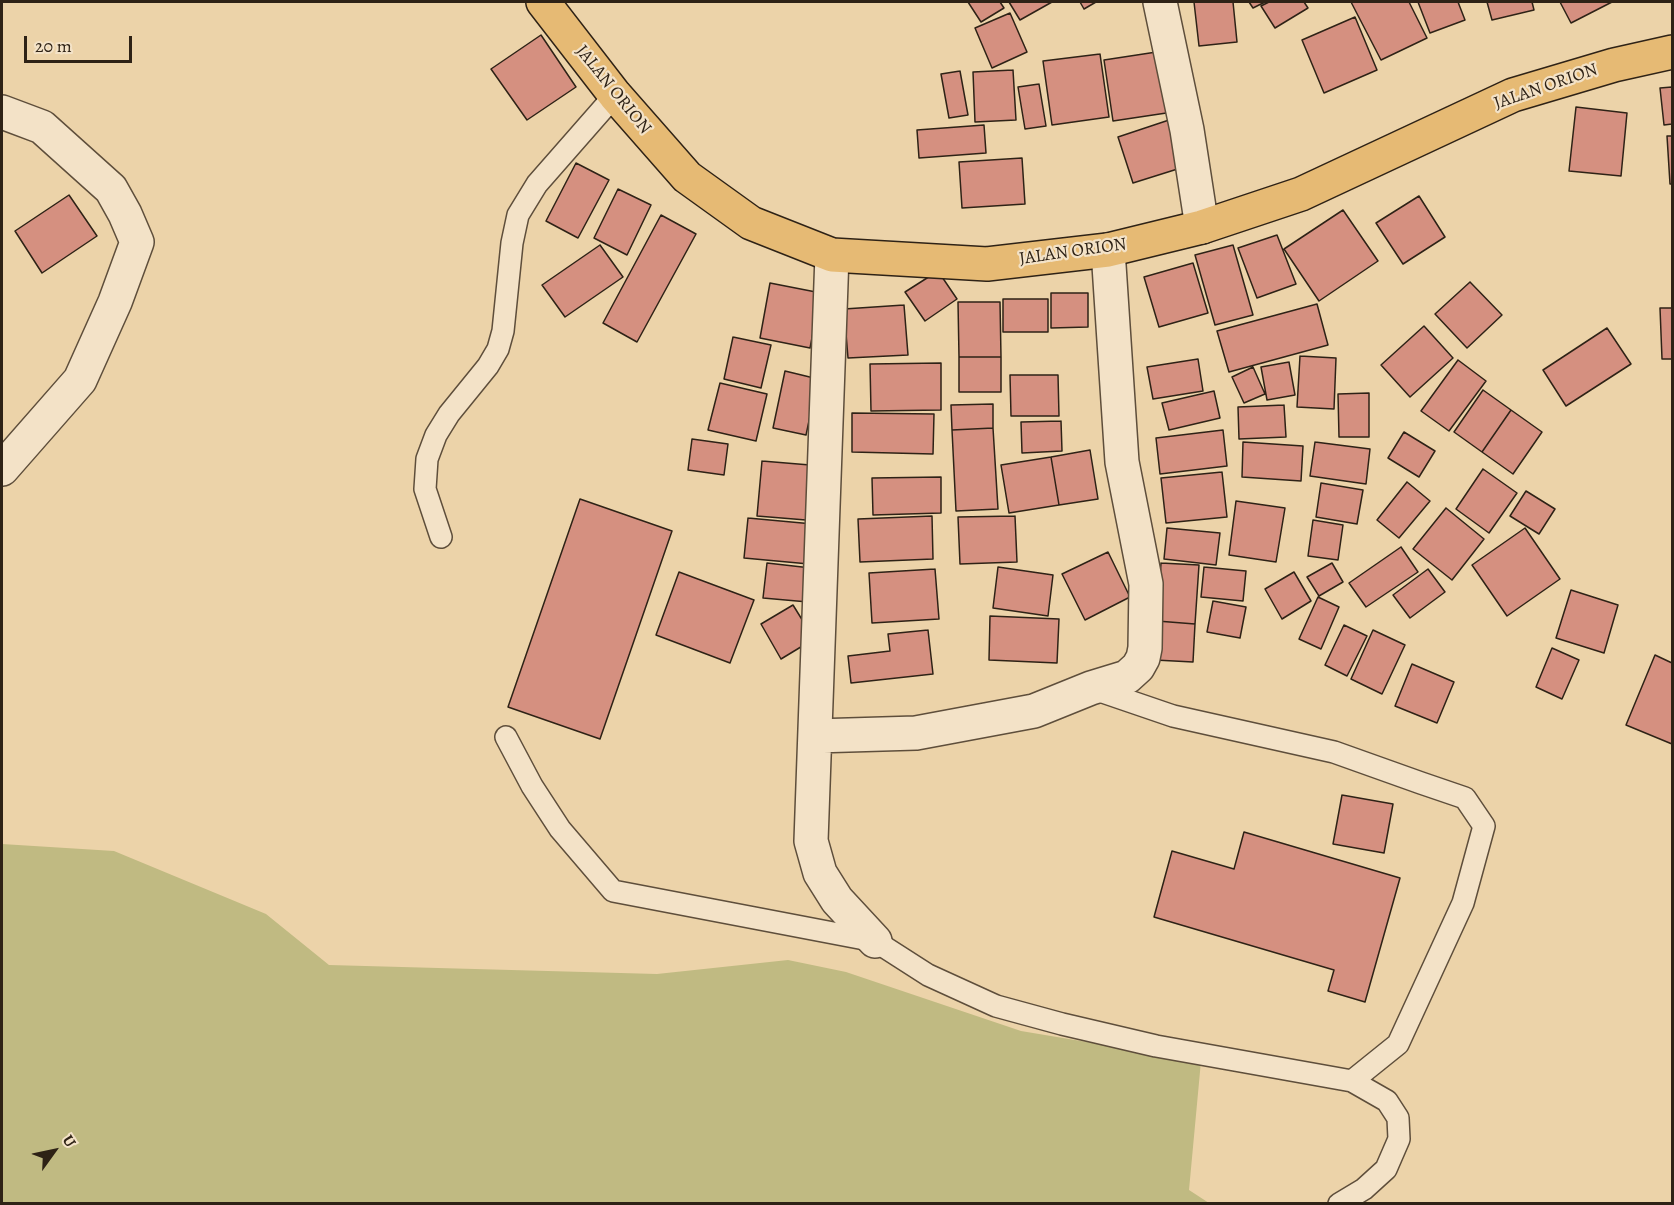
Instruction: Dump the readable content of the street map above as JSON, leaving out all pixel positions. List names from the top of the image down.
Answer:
{
  "streets": {
    "highway": ["JALAN ORION"]
  },
  "scale_bar": "20 m",
  "north": "top right"
}
